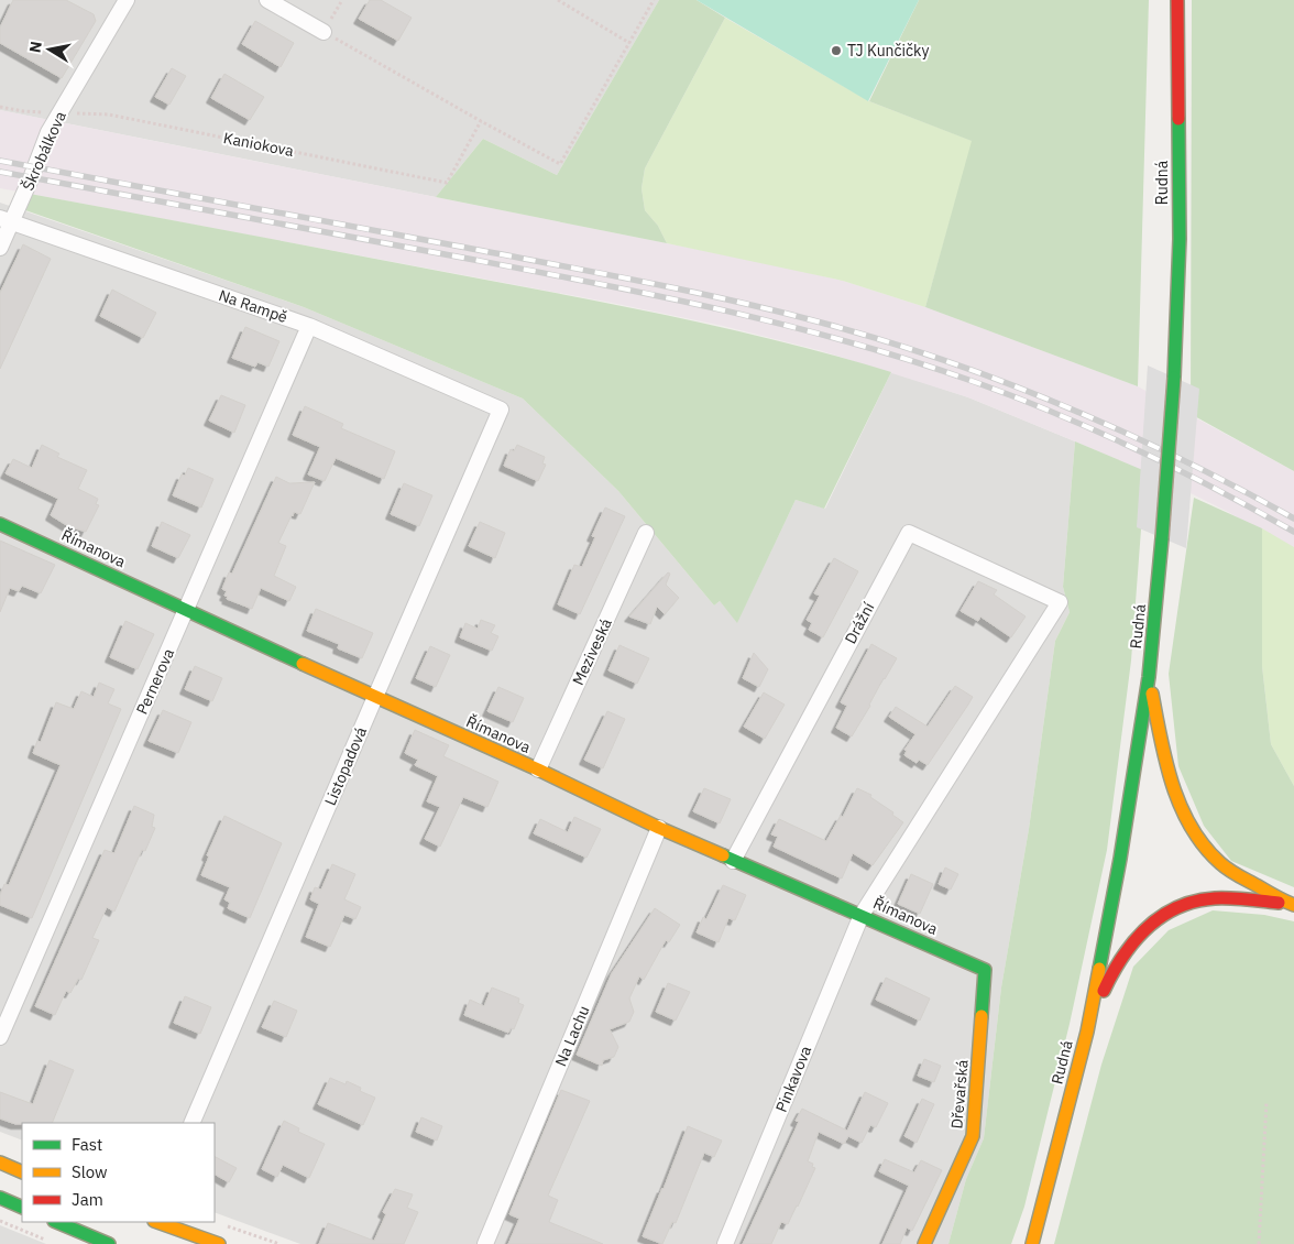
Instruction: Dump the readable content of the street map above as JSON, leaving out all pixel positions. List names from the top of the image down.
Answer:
{
  "streets": {
    "main road": ["Rudná", "Římanova", "Dřevařská"],
    "street": [
      "Škrobálkova",
      "Na Rampě",
      "Drážní",
      "Meziveská",
      "Pernerova",
      "Listopadová",
      "Na Lachu",
      "Pinkavova"
    ],
    "path": ["Kaniokova"]
  },
  "crossings": [
    ["Kaniokova", "Škrobálkova"],
    ["Škrobálkova", "Na Rampě"],
    ["Na Rampě", "Pernerova"],
    ["Na Rampě", "Listopadová"],
    ["Římanova", "Drážní"],
    ["Římanova", "Meziveská"],
    ["Římanova", "Pernerova"],
    ["Římanova", "Listopadová"],
    ["Římanova", "Na Lachu"],
    ["Římanova", "Pinkavova"],
    ["Římanova", "Dřevařská"],
    ["Drážní", "Pinkavova"]
  ],
  "places": ["TJ Kunčičky"],
  "legend": ["Fast", "Slow", "Jam"],
  "north": "left"
}
